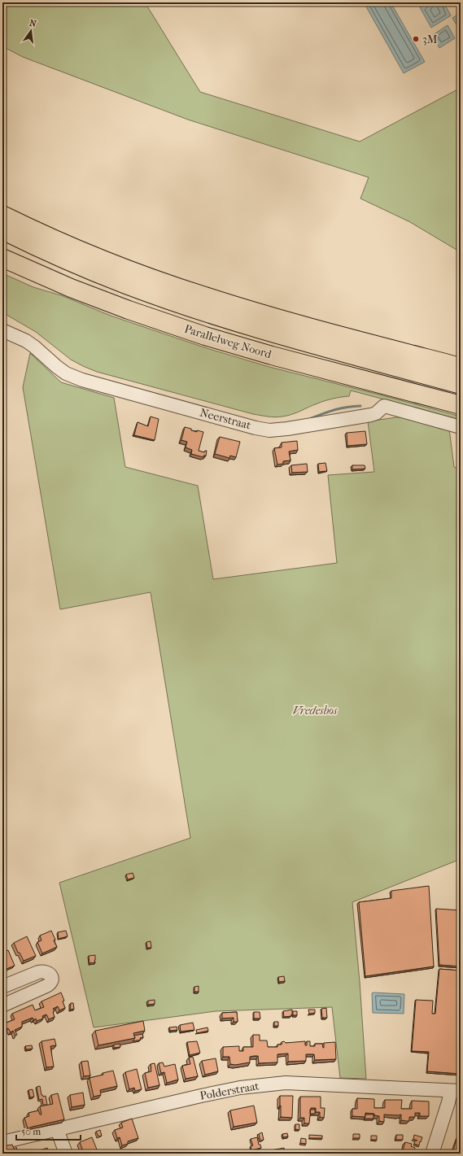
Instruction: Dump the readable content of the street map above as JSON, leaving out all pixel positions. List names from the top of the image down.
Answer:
{
  "streets": {
    "highway": ["Parallelweg Noord"],
    "street": ["Neerstraat", "Polderstraat"]
  },
  "parks": ["Vredesbos"],
  "places": ["3M"],
  "scale_bar": "50 m",
  "north": "top"
}
